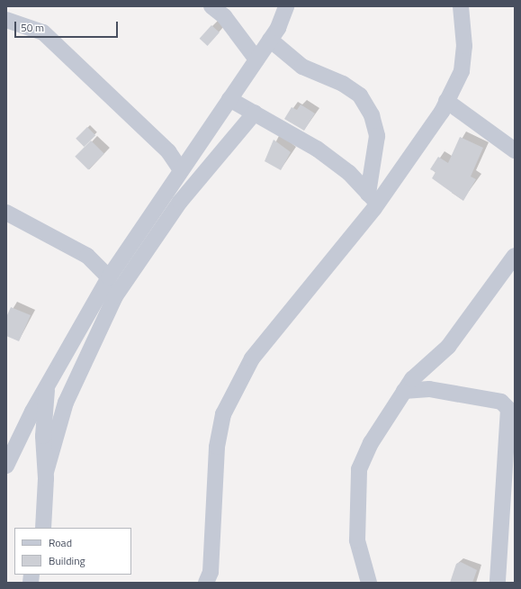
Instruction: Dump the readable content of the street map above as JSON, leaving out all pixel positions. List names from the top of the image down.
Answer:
{
  "legend": ["Road", "Building"],
  "scale_bar": "50 m"
}
